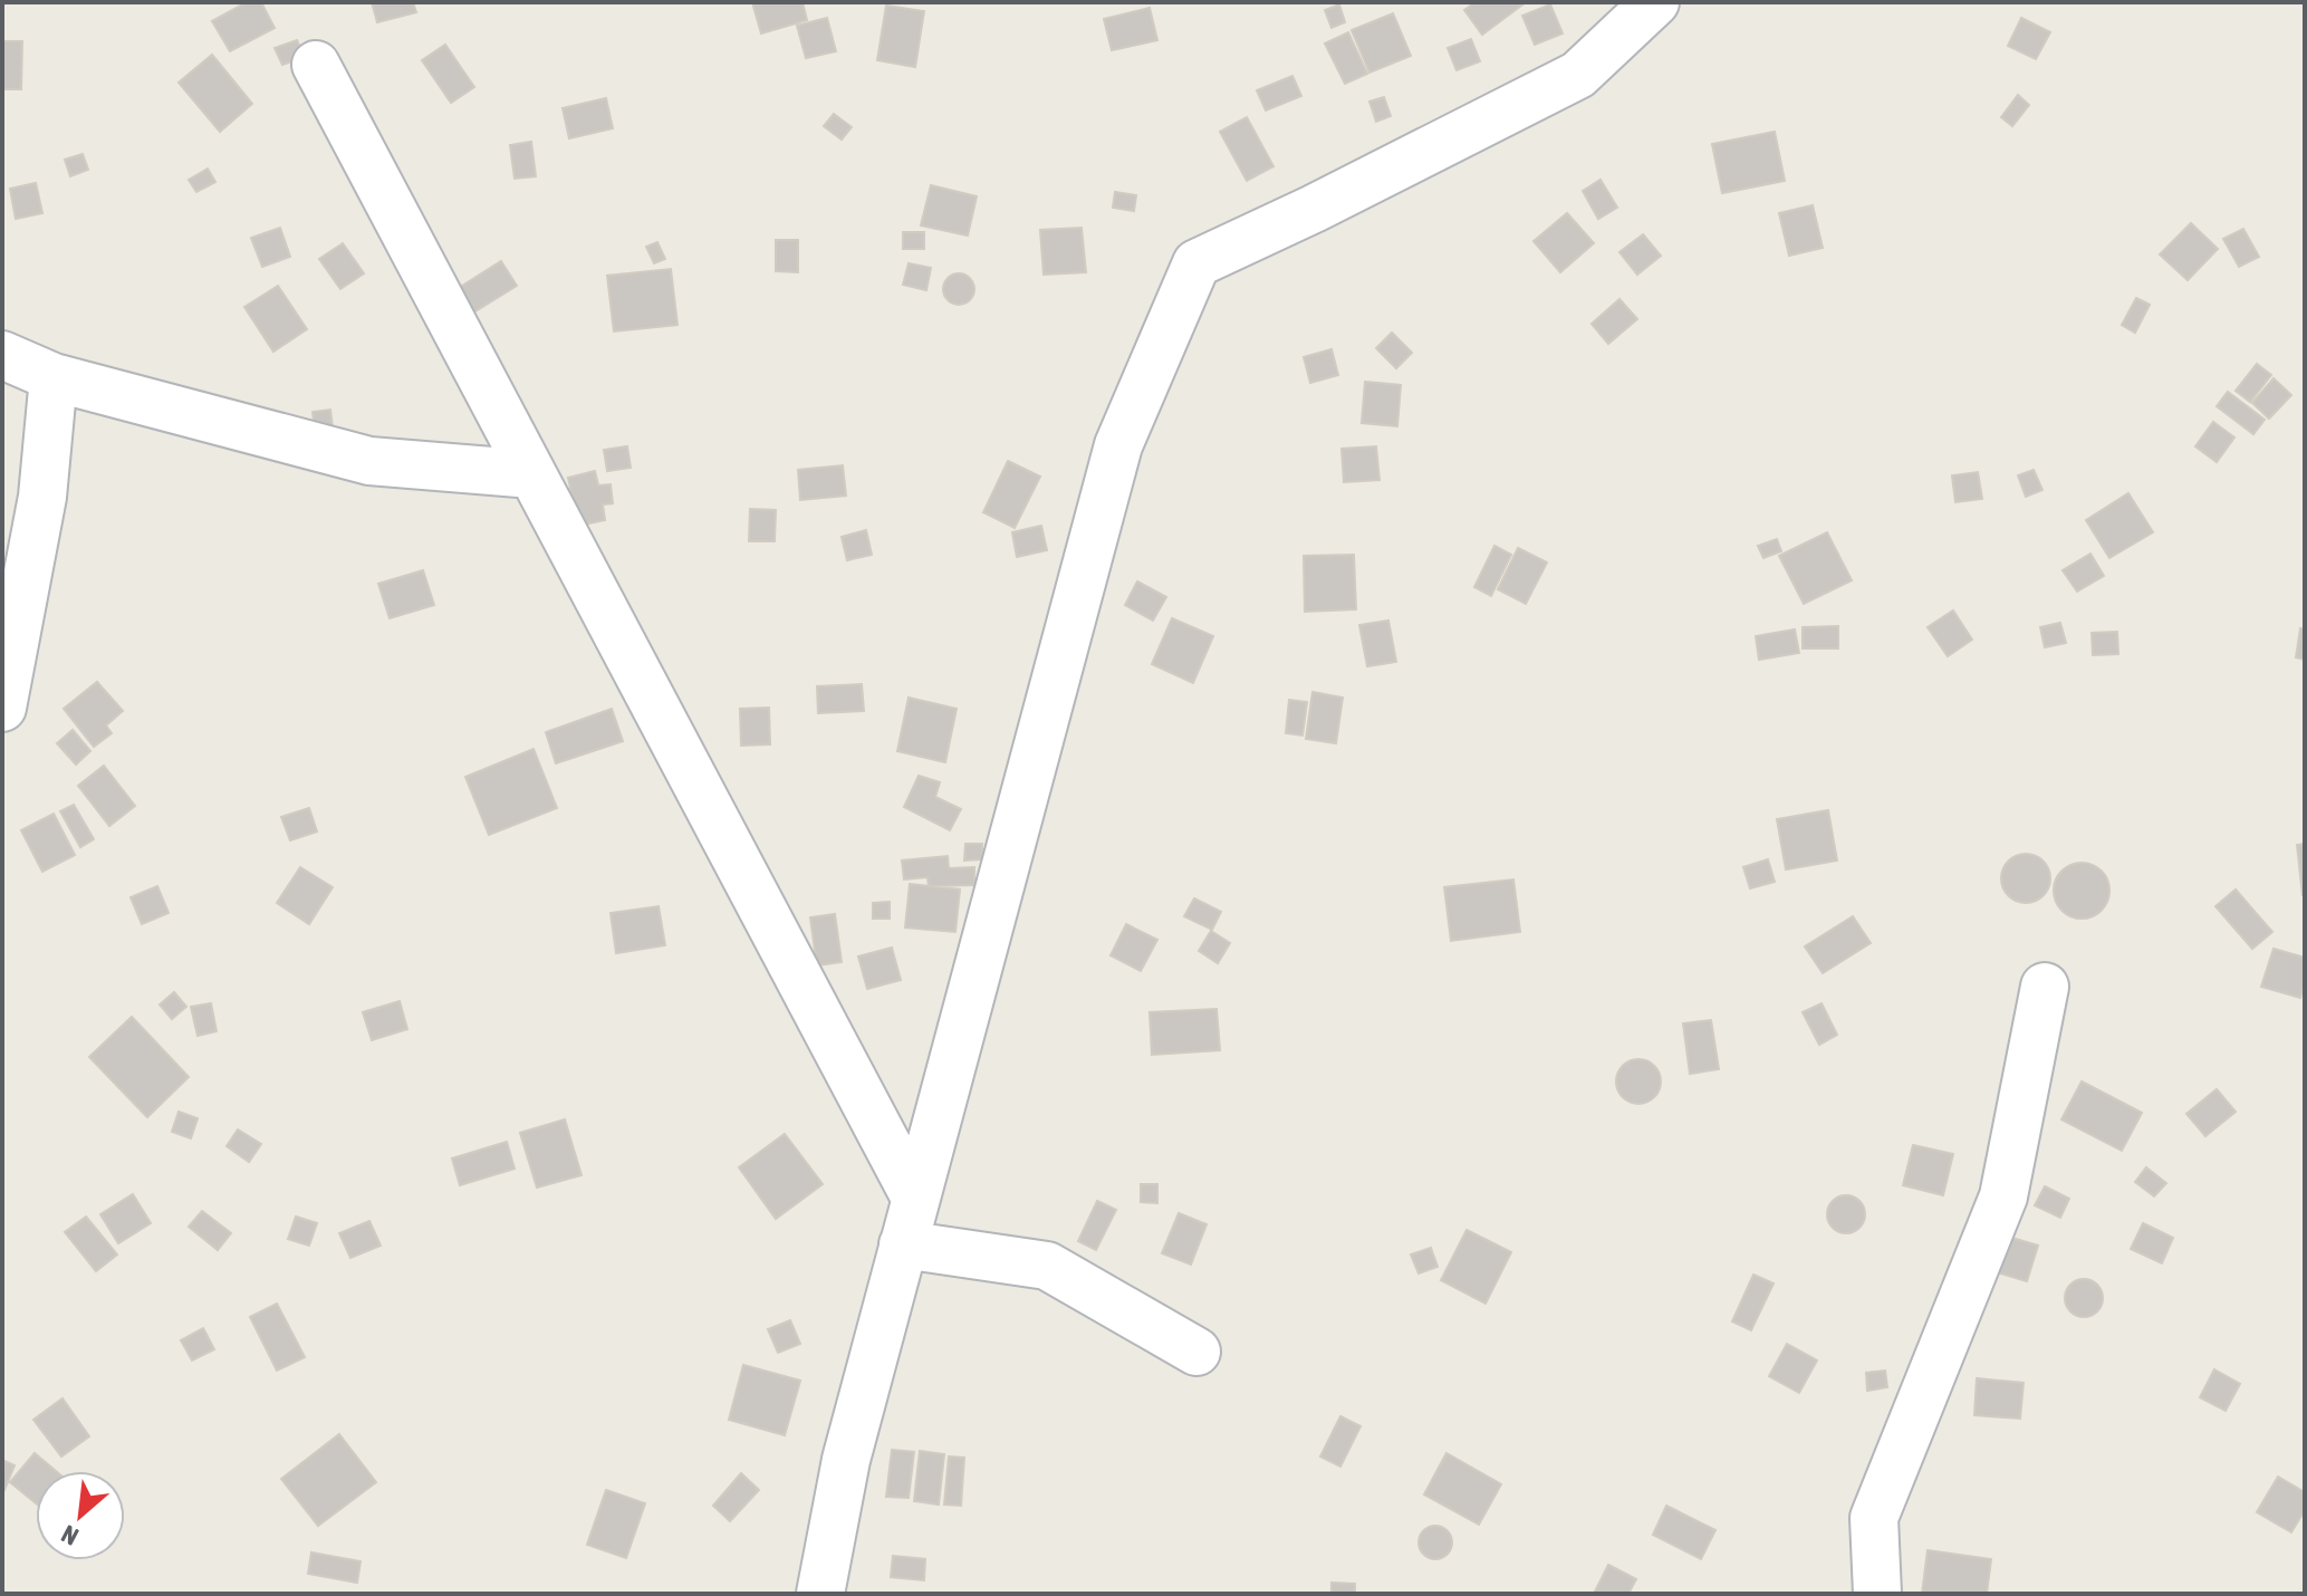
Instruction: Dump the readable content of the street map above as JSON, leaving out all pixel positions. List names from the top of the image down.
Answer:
{
  "north": "bottom left"
}
